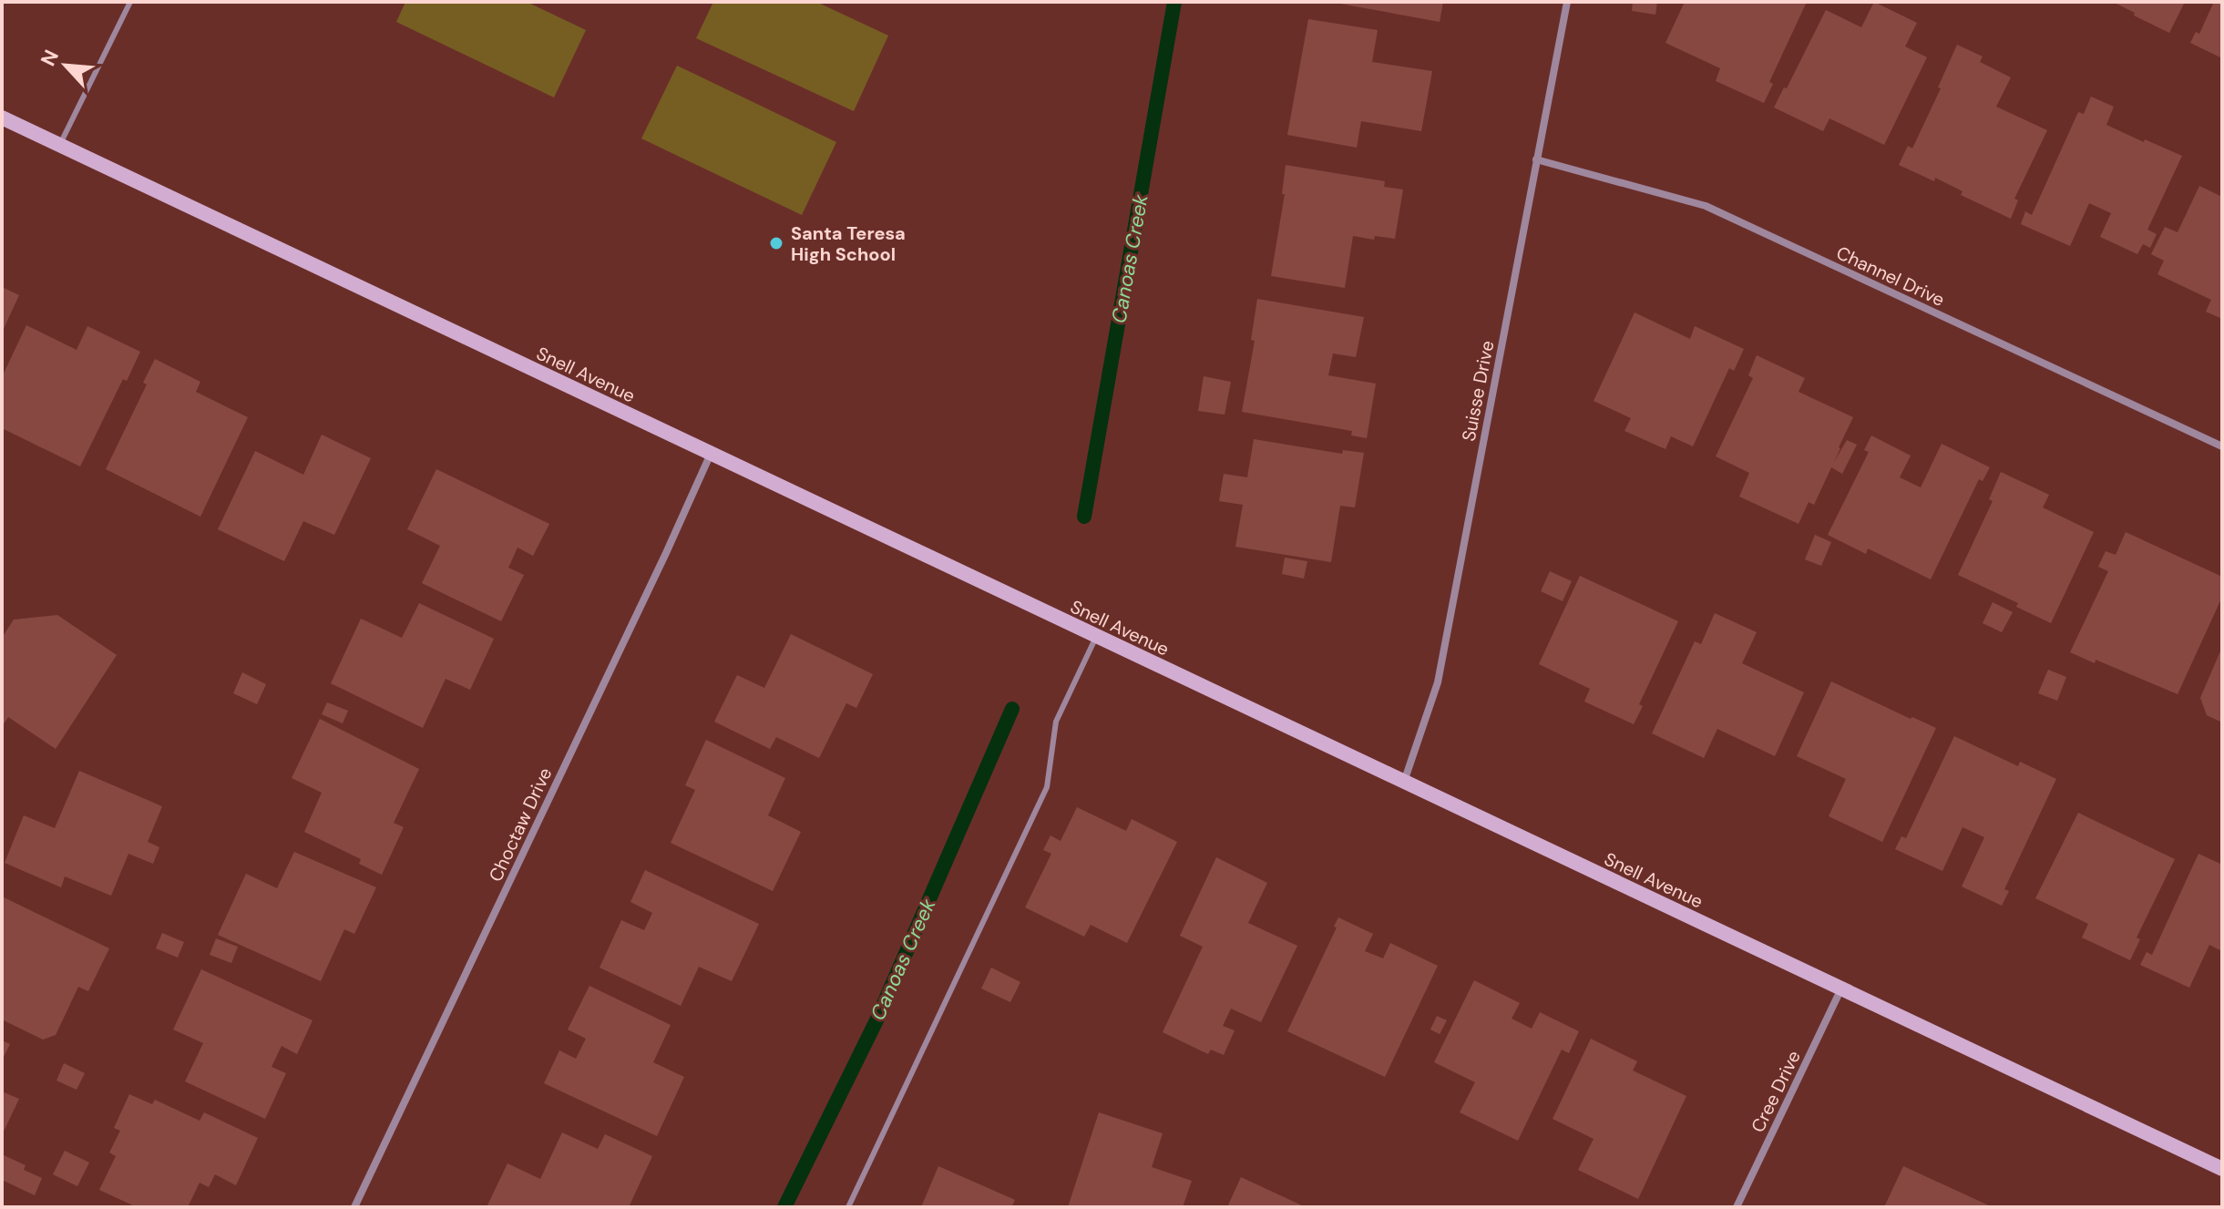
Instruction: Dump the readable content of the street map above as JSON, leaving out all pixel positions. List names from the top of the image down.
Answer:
{
  "streets": {
    "street": [
      "Channel Drive",
      "Snell Avenue",
      "Suisse Drive",
      "Choctaw Drive",
      "Cree Drive"
    ]
  },
  "crossings": [
    ["Channel Drive", "Suisse Drive"],
    ["Snell Avenue", "Suisse Drive"],
    ["Snell Avenue", "Choctaw Drive"],
    ["Snell Avenue", "Cree Drive"]
  ],
  "water": ["Canoas Creek"],
  "places": ["Santa Teresa High School"],
  "north": "top left"
}
